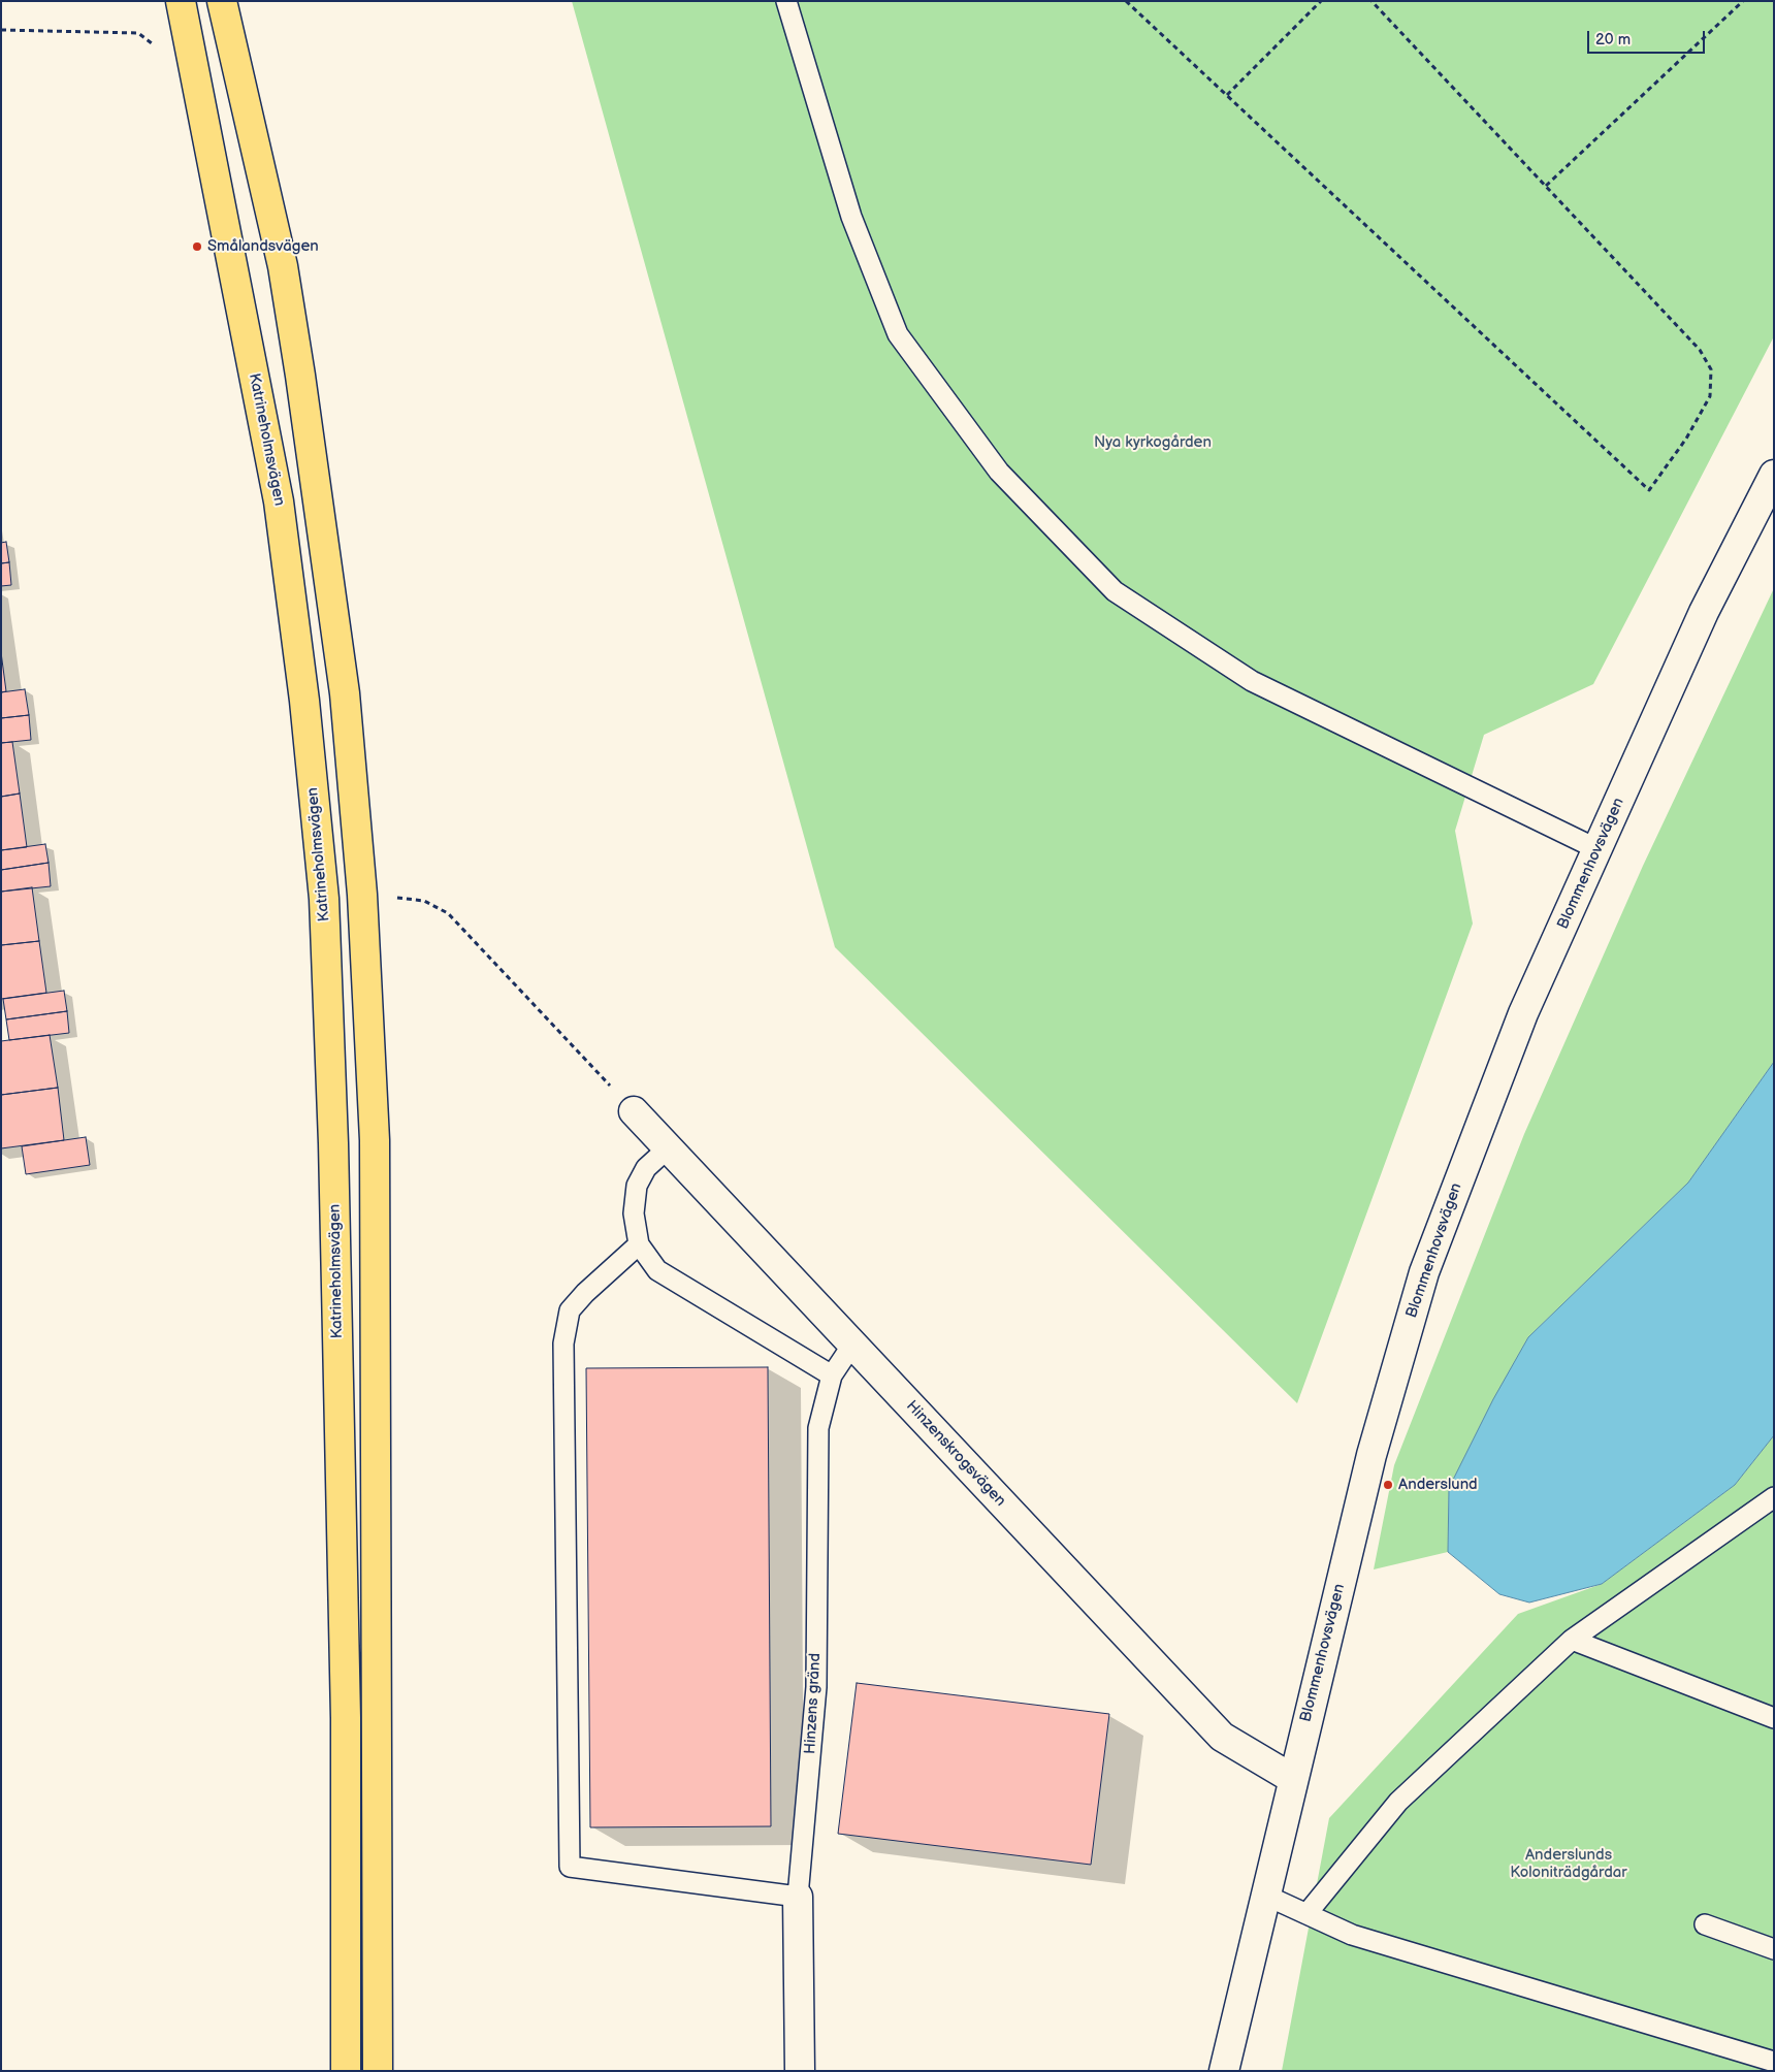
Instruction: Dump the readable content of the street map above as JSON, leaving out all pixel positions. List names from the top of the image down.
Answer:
{
  "streets": {
    "main road": ["Katrineholmsvägen"],
    "street": ["Blommenhovsvägen", "Hinzenskrogsvägen", "Hinzens gränd"]
  },
  "crossings": [
    ["Blommenhovsvägen", "Hinzenskrogsvägen"],
    ["Hinzenskrogsvägen", "Hinzens gränd"]
  ],
  "parks": ["Nya kyrkogården", "Anderslunds Koloniträdgårdar"],
  "places": ["Smålandsvägen", "Anderslund"],
  "scale_bar": "20 m"
}
